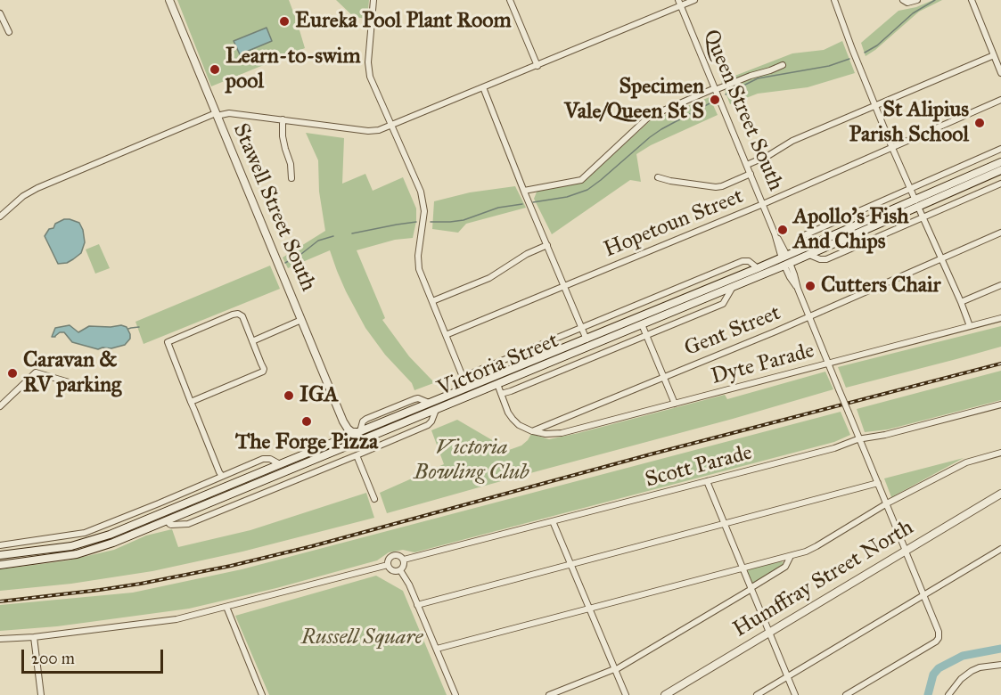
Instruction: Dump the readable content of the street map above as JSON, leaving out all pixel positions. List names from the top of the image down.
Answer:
{
  "streets": {
    "main road": ["Victoria Street"],
    "street": [
      "Queen Street South",
      "Stawell Street South",
      "Hopetoun Street",
      "Gent Street",
      "Dyte Parade",
      "Scott Parade",
      "Humffray Street North"
    ]
  },
  "crossings": [
    ["Queen Street South", "Hopetoun Street"],
    ["Queen Street South", "Gent Street"],
    ["Queen Street South", "Dyte Parade"],
    ["Queen Street South", "Victoria Street"],
    ["Queen Street South", "Scott Parade"],
    ["Queen Street South", "Humffray Street North"],
    ["Stawell Street South", "Victoria Street"],
    ["Gent Street", "Dyte Parade"]
  ],
  "parks": ["Victoria Bowling Club", "Russell Square"],
  "places": [
    "Eureka Pool Plant Room",
    "Learn-to-swim pool",
    "Specimen Vale/Queen St S",
    "St Alipius Parish School",
    "Apollo’s Fish And Chips",
    "Cutters Chair",
    "Caravan & RV parking",
    "IGA",
    "The Forge Pizza"
  ],
  "scale_bar": "200 m"
}
